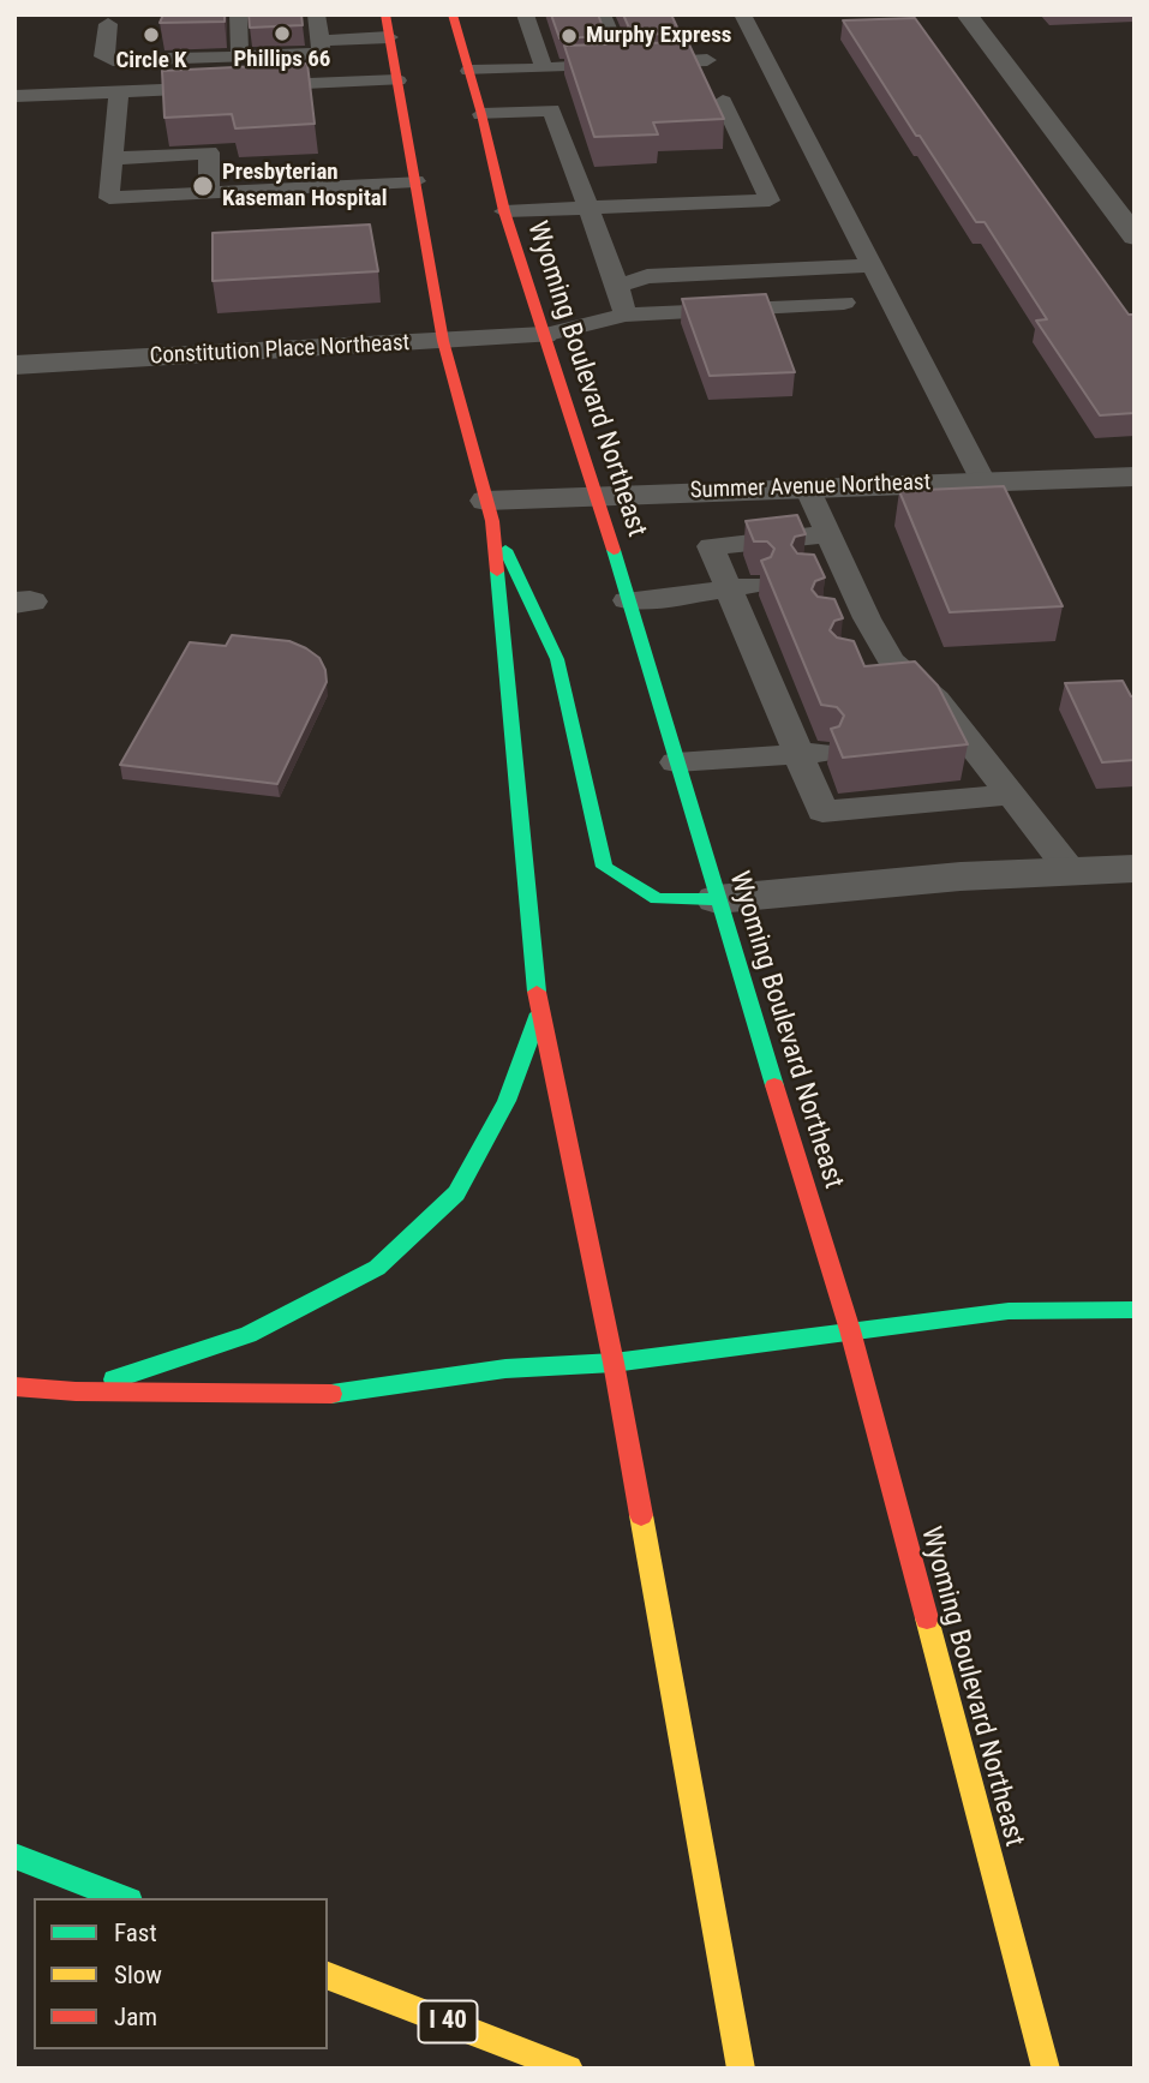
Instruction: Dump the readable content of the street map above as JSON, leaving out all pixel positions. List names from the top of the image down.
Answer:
{
  "streets": {
    "main road": ["Wyoming Boulevard Northeast", "I 40"],
    "street": ["Constitution Place Northeast", "Summer Avenue Northeast"]
  },
  "crossings": [
    ["Constitution Place Northeast", "Wyoming Boulevard Northeast"],
    ["Wyoming Boulevard Northeast", "Summer Avenue Northeast"]
  ],
  "places": [
    "Phillips 66",
    "Circle K",
    "Murphy Express",
    "Presbyterian Kaseman Hospital"
  ],
  "legend": ["Fast", "Slow", "Jam"]
}
